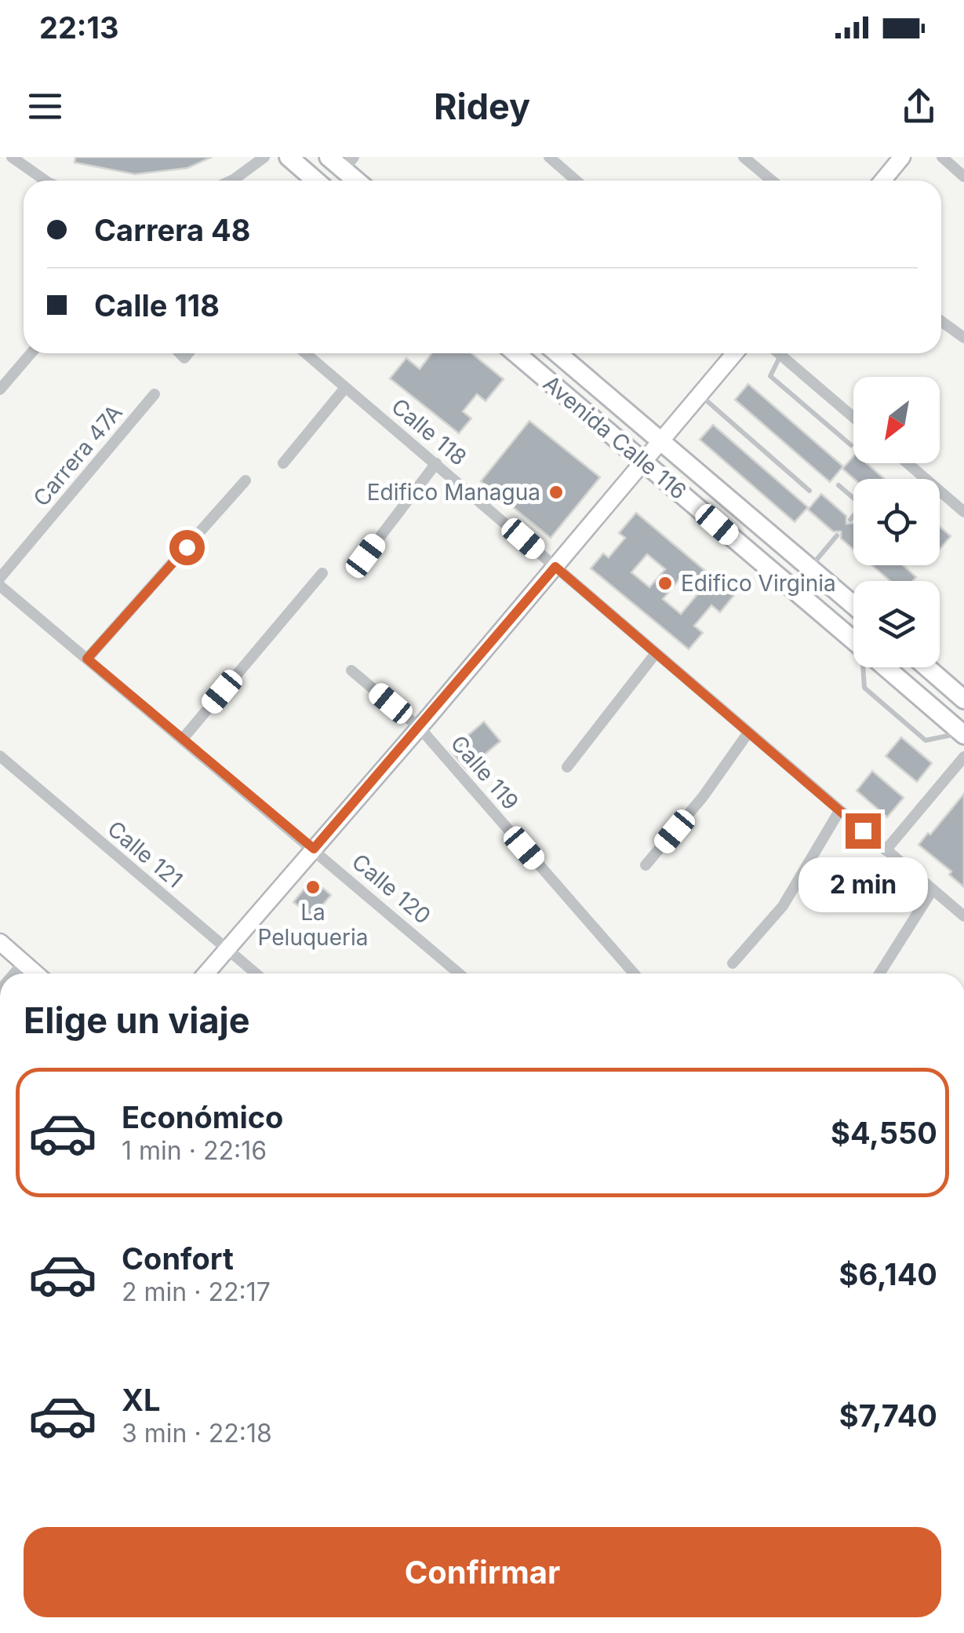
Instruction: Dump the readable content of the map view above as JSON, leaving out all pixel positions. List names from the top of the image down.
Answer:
{
  "streets": {
    "main road": ["Avenida Calle 116"],
    "street": [
      "Calle 118",
      "Carrera 47A",
      "Calle 119",
      "Calle 121",
      "Calle 120"
    ]
  },
  "places": ["Edifico Managua", "Edifico Virginia", "La Peluqueria"],
  "north": "bottom left",
  "page": {
    "status": "22:13",
    "header": "Ridey",
    "banner": ["Carrera 48", "Calle 118"],
    "bubble": "2 min",
    "heading": "Elige un viaje",
    "list": [
      {
        "name": "Económico",
        "note": "1 min · 22:16",
        "value": "$4,550"
      },
      {
        "name": "Confort",
        "note": "2 min · 22:17",
        "value": "$6,140"
      },
      {
        "name": "XL",
        "note": "3 min · 22:18",
        "value": "$7,740"
      }
    ],
    "buttons": "Confirmar"
  }
}
